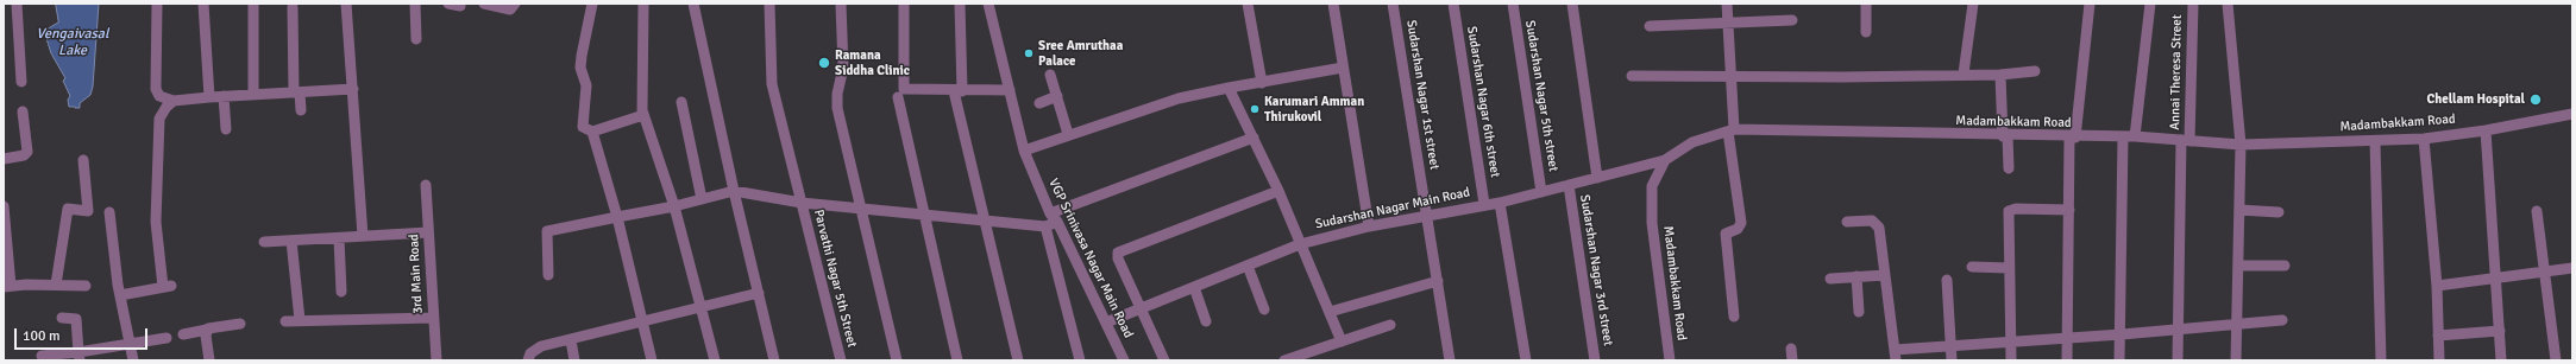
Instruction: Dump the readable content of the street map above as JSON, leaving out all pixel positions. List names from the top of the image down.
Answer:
{
  "streets": {
    "street": [
      "Annai Theresa Street",
      "Sudarshan Nagar 1st street",
      "Sudarshan Nagar 5th street",
      "Sudarshan Nagar 6th street",
      "Madambakkam Road",
      "Sudarshan Nagar Main Road",
      "VGP Srinivasa Nagar Main Road",
      "Sudarshan Nagar 3rd street",
      "3rd Main Road",
      "Parvathi Nagar 5th Street"
    ]
  },
  "crossings": [
    ["Annai Theresa Street", "Madambakkam Road"],
    ["Sudarshan Nagar 1st street", "Sudarshan Nagar Main Road"],
    ["Sudarshan Nagar 5th street", "Sudarshan Nagar Main Road"],
    ["Sudarshan Nagar 6th street", "Sudarshan Nagar Main Road"],
    ["Madambakkam Road", "Sudarshan Nagar Main Road"],
    ["Sudarshan Nagar Main Road", "VGP Srinivasa Nagar Main Road"],
    ["Sudarshan Nagar Main Road", "Sudarshan Nagar 3rd street"]
  ],
  "water": ["Vengaivasal Lake"],
  "places": [
    "Sree Amruthaa Palace",
    "Ramana Siddha Clinic",
    "Chellam Hospital",
    "Karumari Amman Thirukovil"
  ],
  "scale_bar": "100 m"
}
